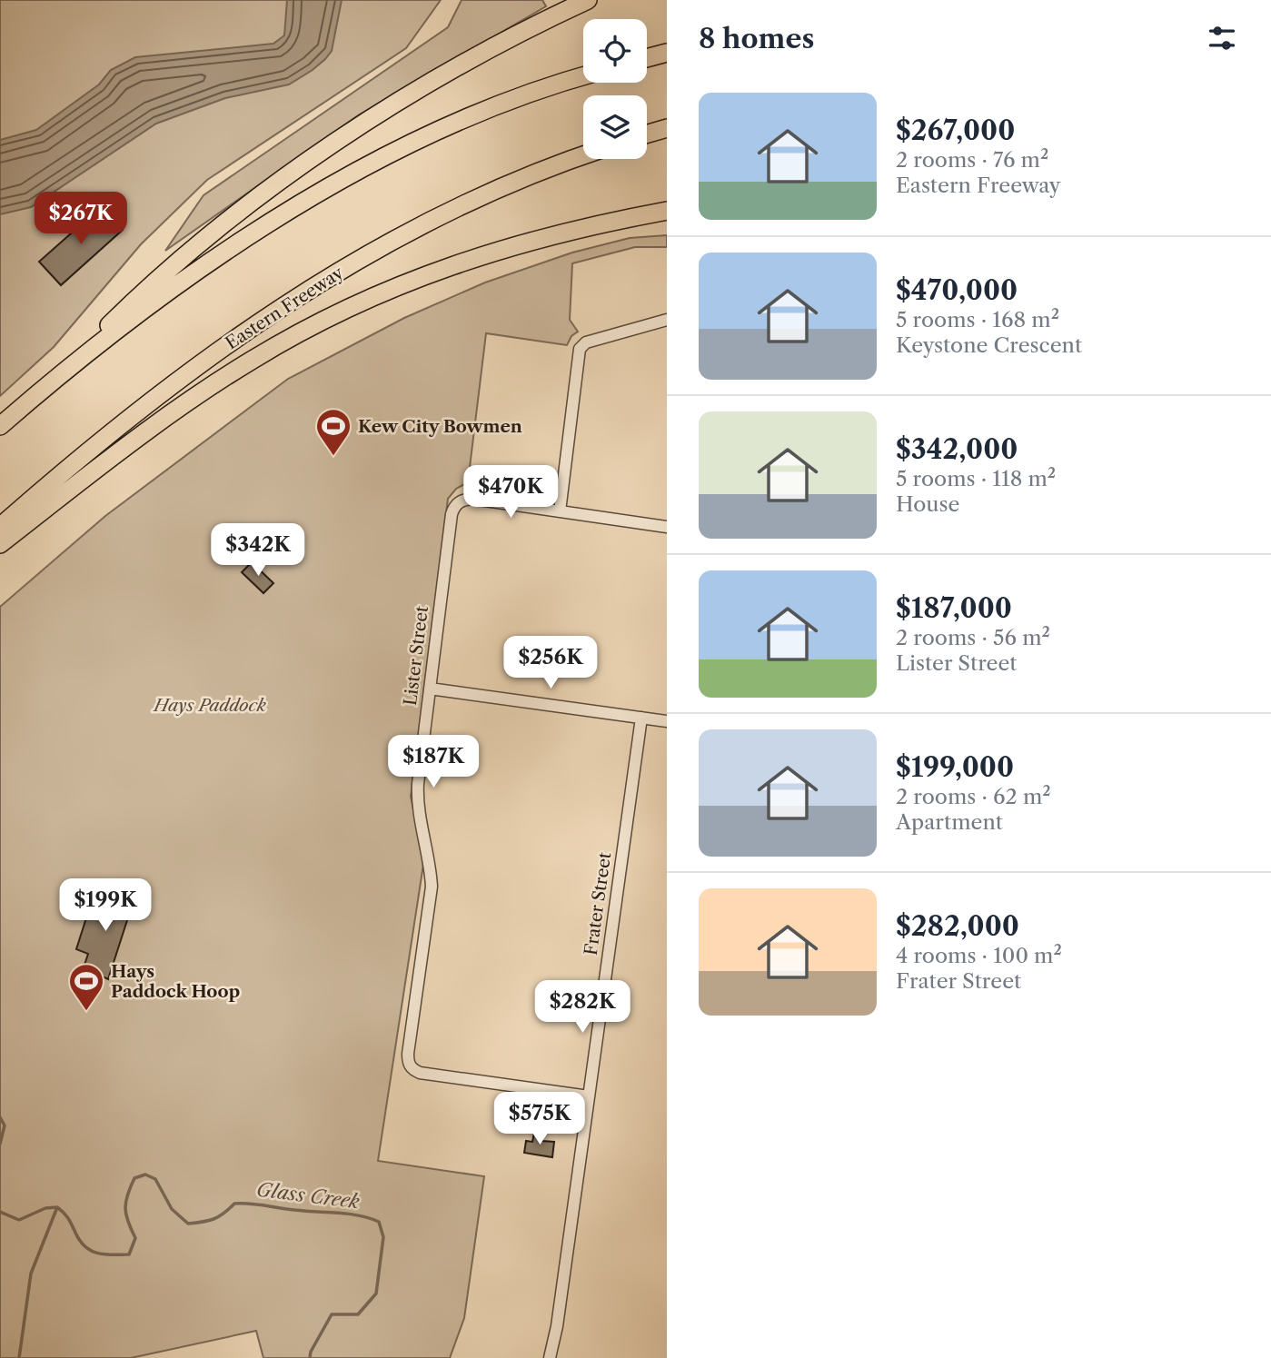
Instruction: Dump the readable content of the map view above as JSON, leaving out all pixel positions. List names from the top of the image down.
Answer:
{
  "streets": {
    "highway": ["Eastern Freeway"],
    "street": ["Lister Street", "Frater Street"]
  },
  "crossings": [
    ["Lister Street", "Frater Street"]
  ],
  "water": ["Glass Creek"],
  "parks": ["Hays Paddock"],
  "places": {
    "sports": ["Kew City Bowmen", "Hays Paddock Hoop"]
  },
  "page": {
    "heading": "8 homes",
    "list": [
      {
        "name": "$267,000",
        "note": "2 rooms · 76 m² · Eastern Freeway"
      },
      {
        "name": "$470,000",
        "note": "5 rooms · 168 m² · Keystone Crescent"
      },
      {
        "name": "$342,000",
        "note": "5 rooms · 118 m² · House"
      },
      {
        "name": "$187,000",
        "note": "2 rooms · 56 m² · Lister Street"
      },
      {
        "name": "$199,000",
        "note": "2 rooms · 62 m² · Apartment"
      },
      {
        "name": "$282,000",
        "note": "4 rooms · 100 m² · Frater Street"
      }
    ],
    "price": [
      "$267K",
      "$470K",
      "$342K",
      "$256K",
      "$187K",
      "$199K",
      "$282K",
      "$575K"
    ]
  }
}
